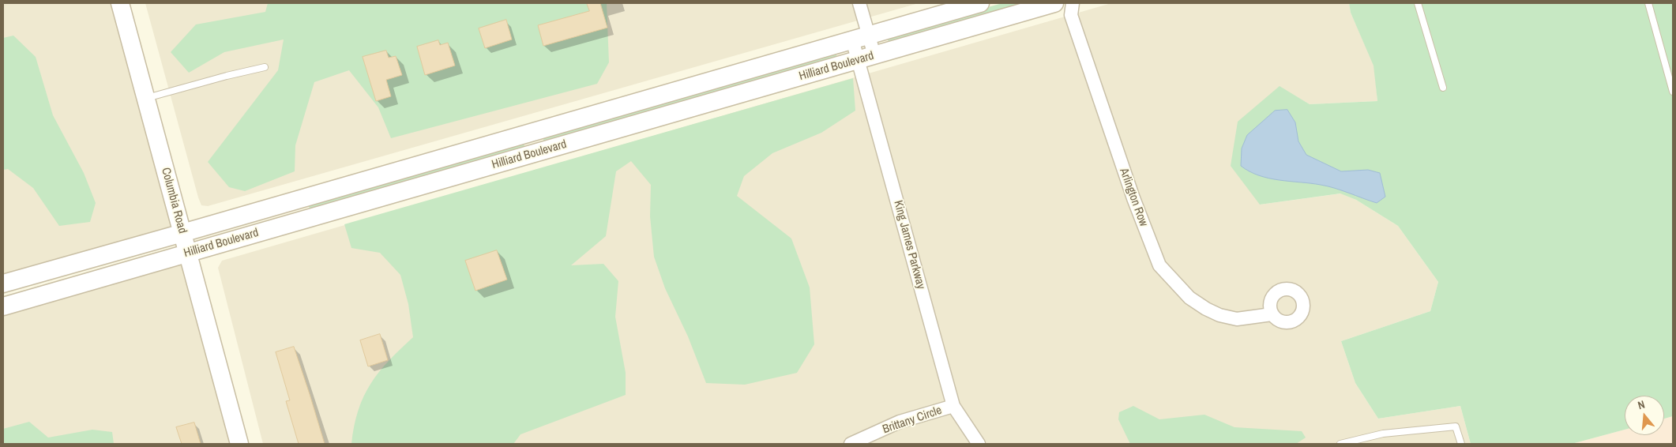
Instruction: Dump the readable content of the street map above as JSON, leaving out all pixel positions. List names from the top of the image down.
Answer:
{
  "streets": {
    "main road": ["Hilliard Boulevard", "Columbia Road"],
    "street": ["Arlington Row", "King James Parkway", "Brittany Circle"]
  },
  "crossings": [
    ["Hilliard Boulevard", "Columbia Road"],
    ["Hilliard Boulevard", "King James Parkway"],
    ["King James Parkway", "Brittany Circle"]
  ],
  "north": "top"
}
